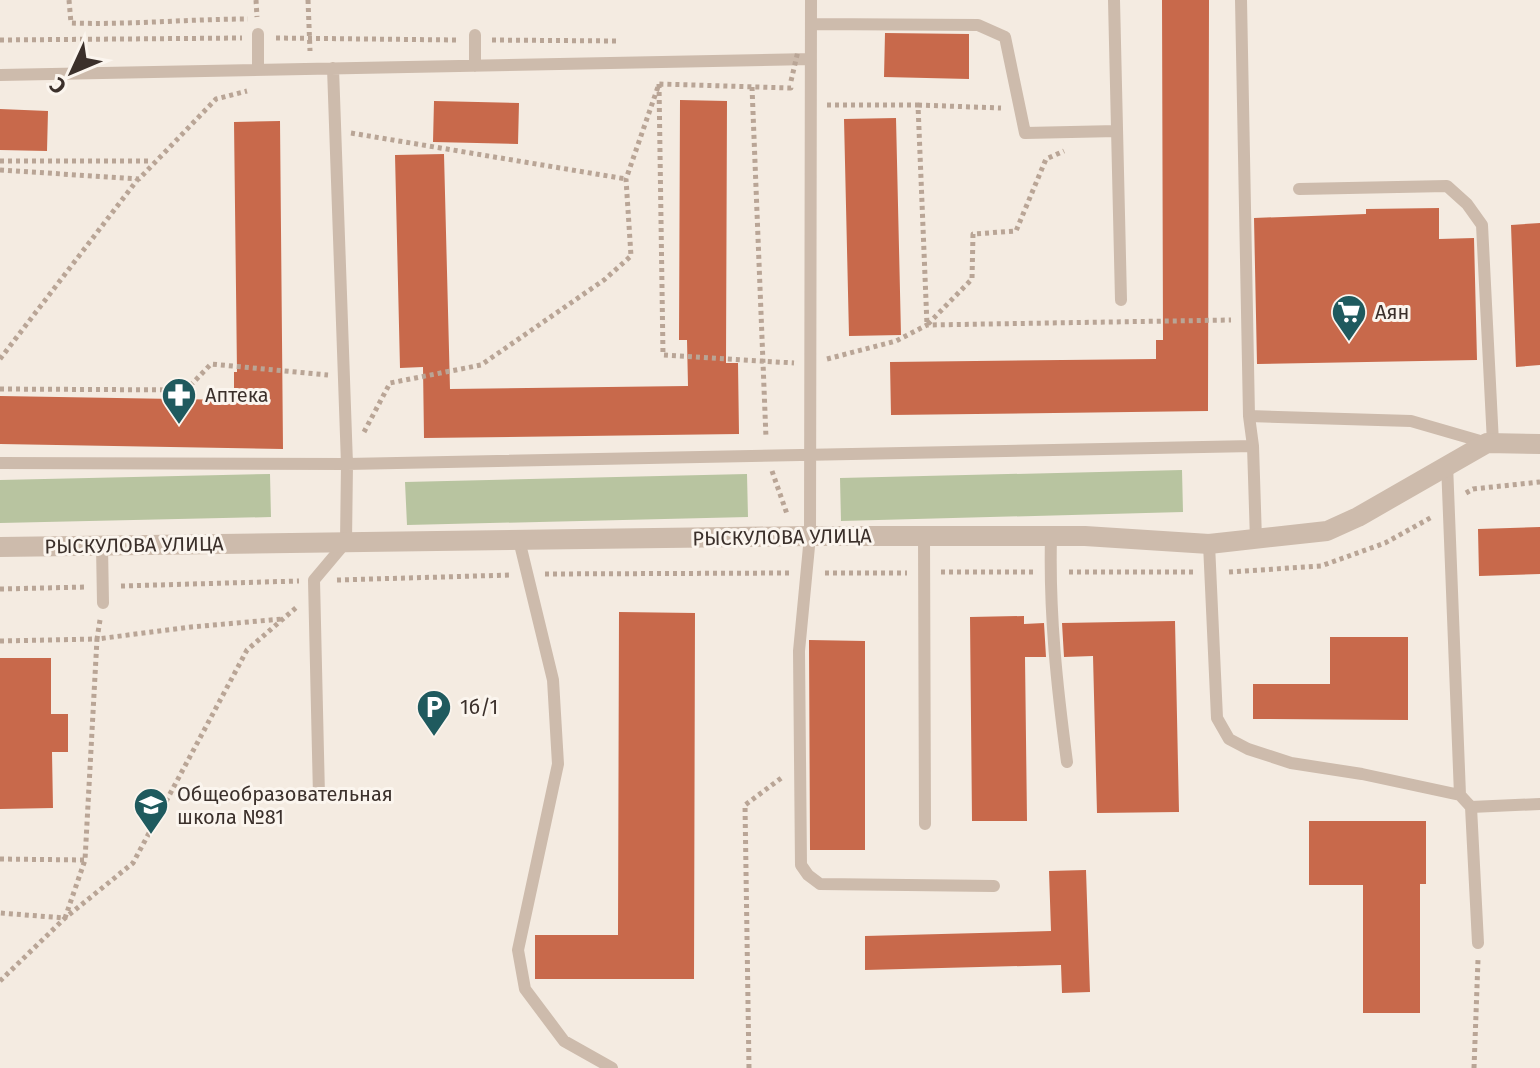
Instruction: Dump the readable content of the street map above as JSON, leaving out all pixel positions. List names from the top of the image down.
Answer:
{
  "streets": {
    "street": ["РЫСКУЛОВА УЛИЦА"]
  },
  "places": {
    "supermarket": ["Аян"],
    "pharmacy": ["Аптека"],
    "parking": ["1б/1"],
    "school or university": ["Общеобразовательная школа №81"]
  },
  "north": "bottom left"
}
